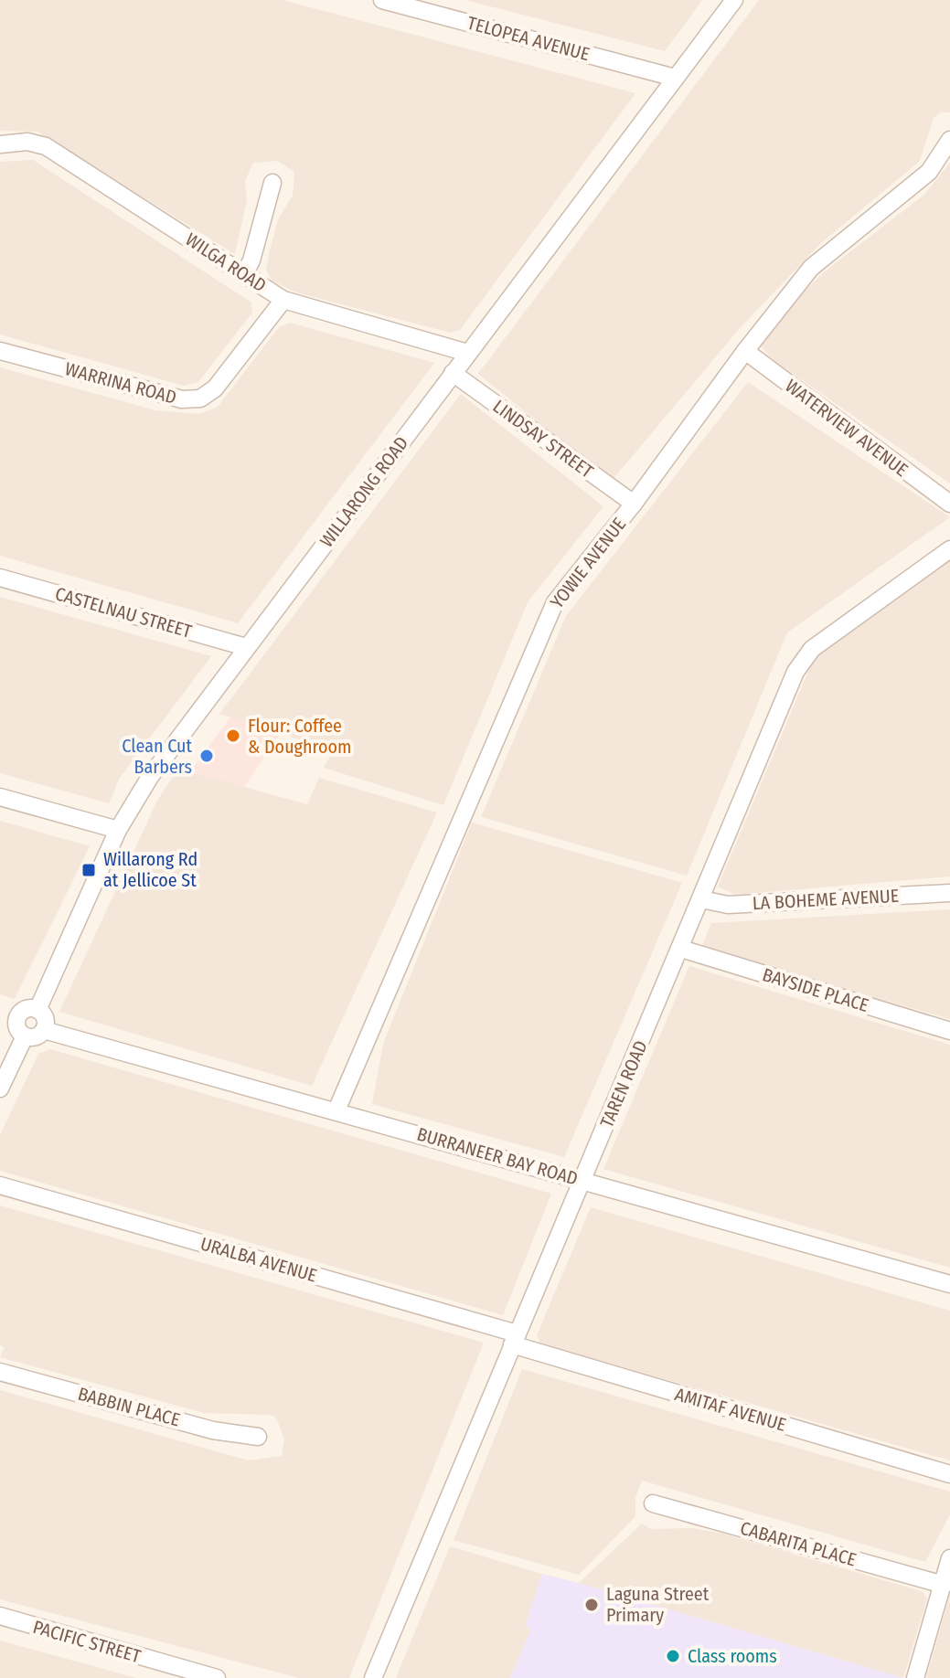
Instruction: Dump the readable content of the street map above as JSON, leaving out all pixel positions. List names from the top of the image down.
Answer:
{
  "streets": {
    "street": [
      "TELOPEA AVENUE",
      "WILGA ROAD",
      "WARRINA ROAD",
      "WATERVIEW AVENUE",
      "LINDSAY STREET",
      "WILLARONG ROAD",
      "YOWIE AVENUE",
      "CASTELNAU STREET",
      "LA BOHEME AVENUE",
      "BAYSIDE PLACE",
      "TAREN ROAD",
      "BURRANEER BAY ROAD",
      "URALBA AVENUE",
      "BABBIN PLACE",
      "AMITAF AVENUE",
      "CABARITA PLACE",
      "PACIFIC STREET"
    ]
  },
  "crossings": [
    ["TELOPEA AVENUE", "WILLARONG ROAD"],
    ["WILGA ROAD", "WARRINA ROAD"],
    ["WILGA ROAD", "WILLARONG ROAD"],
    ["WATERVIEW AVENUE", "YOWIE AVENUE"],
    ["LINDSAY STREET", "WILLARONG ROAD"],
    ["LINDSAY STREET", "YOWIE AVENUE"],
    ["WILLARONG ROAD", "CASTELNAU STREET"],
    ["WILLARONG ROAD", "BURRANEER BAY ROAD"],
    ["YOWIE AVENUE", "BURRANEER BAY ROAD"],
    ["LA BOHEME AVENUE", "TAREN ROAD"],
    ["BAYSIDE PLACE", "TAREN ROAD"],
    ["TAREN ROAD", "BURRANEER BAY ROAD"],
    ["TAREN ROAD", "URALBA AVENUE"],
    ["TAREN ROAD", "AMITAF AVENUE"],
    ["URALBA AVENUE", "AMITAF AVENUE"]
  ],
  "places": {
    "other": [
      "Flour: Coffee & Doughroom",
      "Clean Cut Barbers",
      "Laguna Street Primary",
      "Class rooms"
    ],
    "transit": ["Willarong Rd at Jellicoe St"]
  }
}
